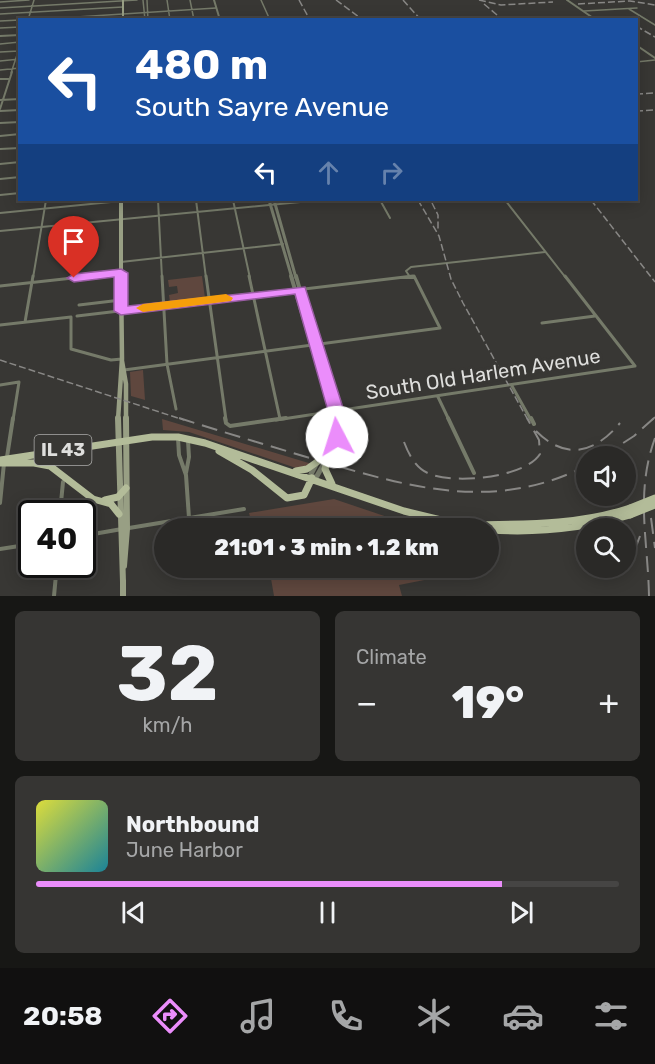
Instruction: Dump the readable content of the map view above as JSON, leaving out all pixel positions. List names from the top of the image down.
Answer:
{
  "streets": {
    "main road": ["IL 43"],
    "street": ["South Old Harlem Avenue"]
  },
  "page": {
    "turn": ["480 m", "South Sayre Avenue"],
    "limit": "40",
    "trip": "21:01 · 3 min · 1.2 km",
    "tile": [
      ["32", "km/h"],
      "Climate"
    ],
    "heat": ["−", "19°", "+"],
    "song": ["Northbound", "June Harbor"],
    "tabs": "20:58"
  }
}
